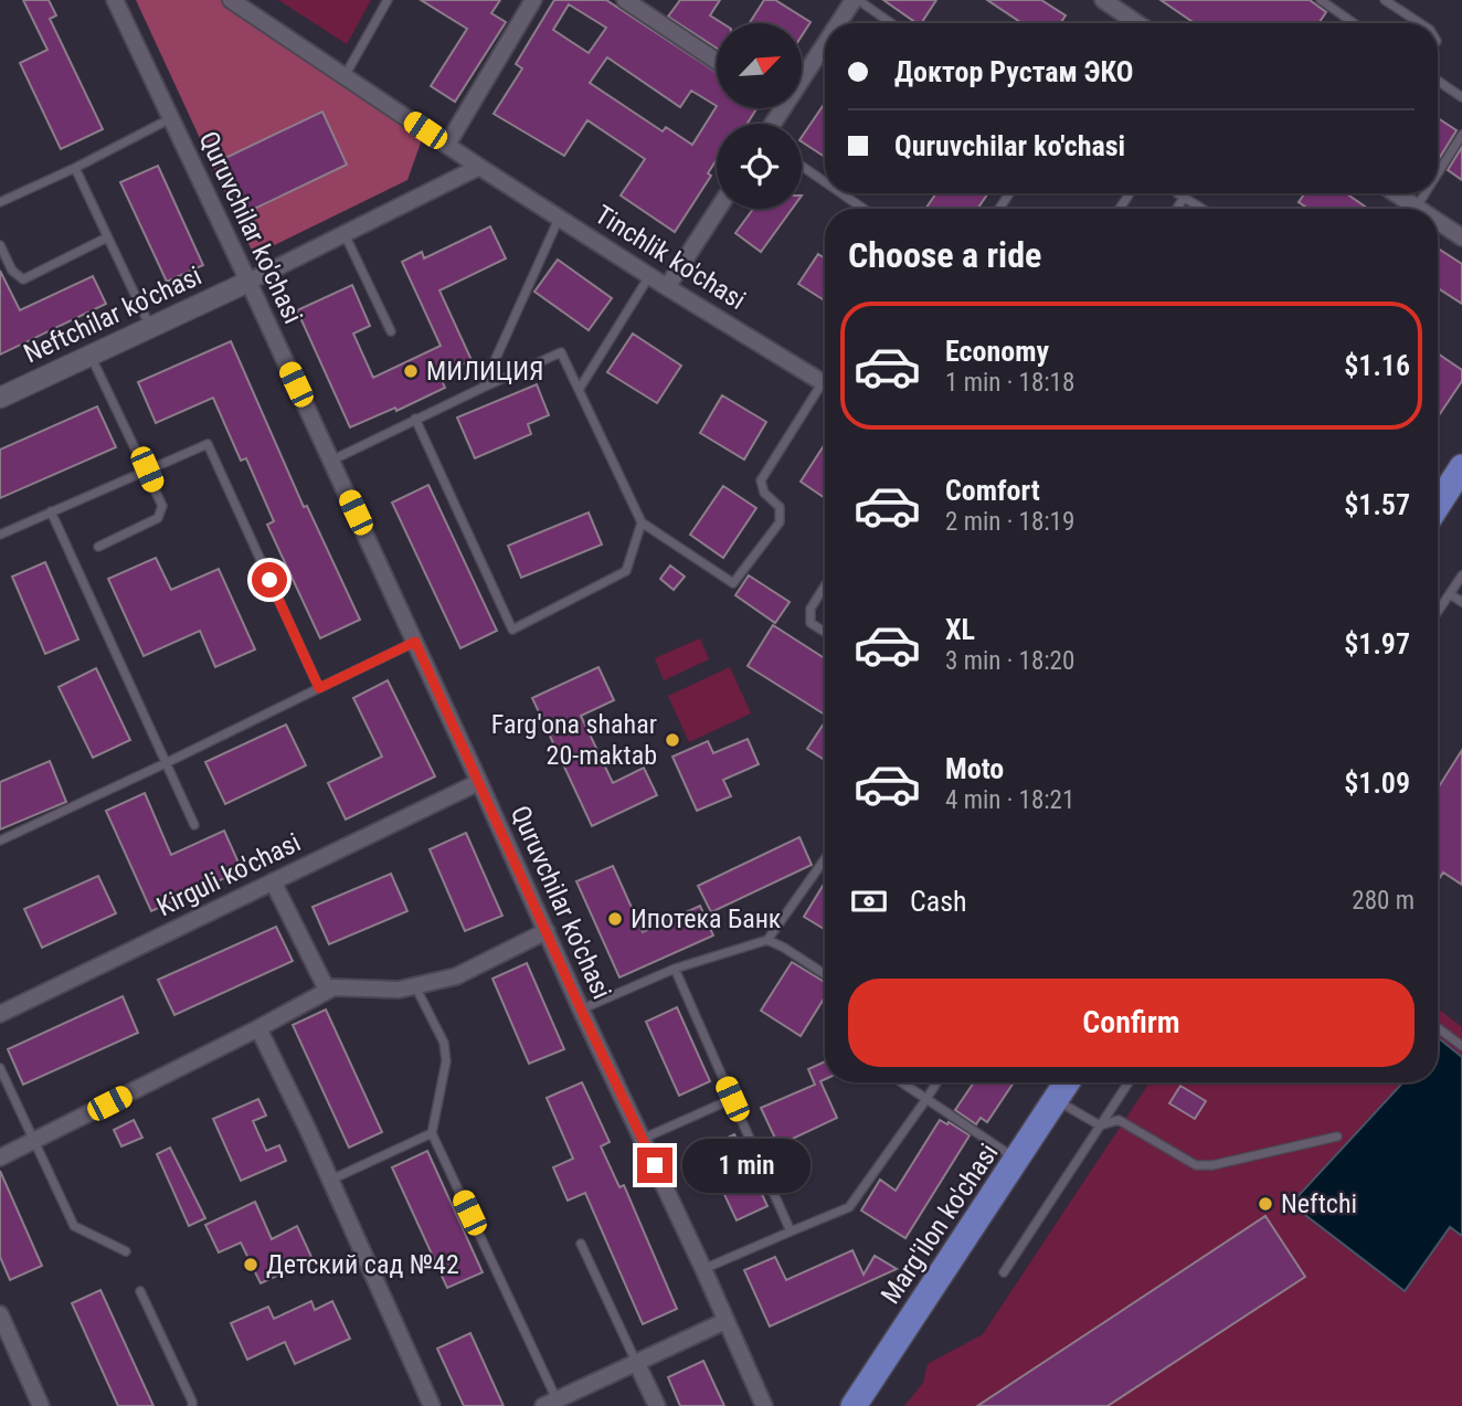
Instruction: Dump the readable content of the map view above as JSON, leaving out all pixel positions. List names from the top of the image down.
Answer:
{
  "streets": {
    "main road": ["Marg'ilon ko'chasi"],
    "street": [
      "Quruvchilar ko'chasi",
      "Tinchlik ko'chasi",
      "Neftchilar ko'chasi",
      "Kirguli ko'chasi"
    ]
  },
  "crossings": [
    ["Quruvchilar ko'chasi", "Neftchilar ko'chasi"],
    ["Quruvchilar ko'chasi", "Kirguli ko'chasi"]
  ],
  "places": [
    "МИЛИЦИЯ",
    "Farg'ona shahar 20-maktab",
    "Ипотека Банк",
    "Neftchi",
    "Детский сад №42"
  ],
  "north": "top right",
  "page": {
    "banner": ["Доктор Рустам ЭКО", "Quruvchilar ko'chasi"],
    "heading": "Choose a ride",
    "list": [
      {
        "name": "Economy",
        "note": "1 min · 18:18",
        "value": "$1.16"
      },
      {
        "name": "Comfort",
        "note": "2 min · 18:19",
        "value": "$1.57"
      },
      {
        "name": "XL",
        "note": "3 min · 18:20",
        "value": "$1.97"
      },
      {
        "name": "Moto",
        "note": "4 min · 18:21",
        "value": "$1.09"
      }
    ],
    "pay": ["Cash", "280 m"],
    "buttons": "Confirm",
    "bubble": "1 min"
  }
}
